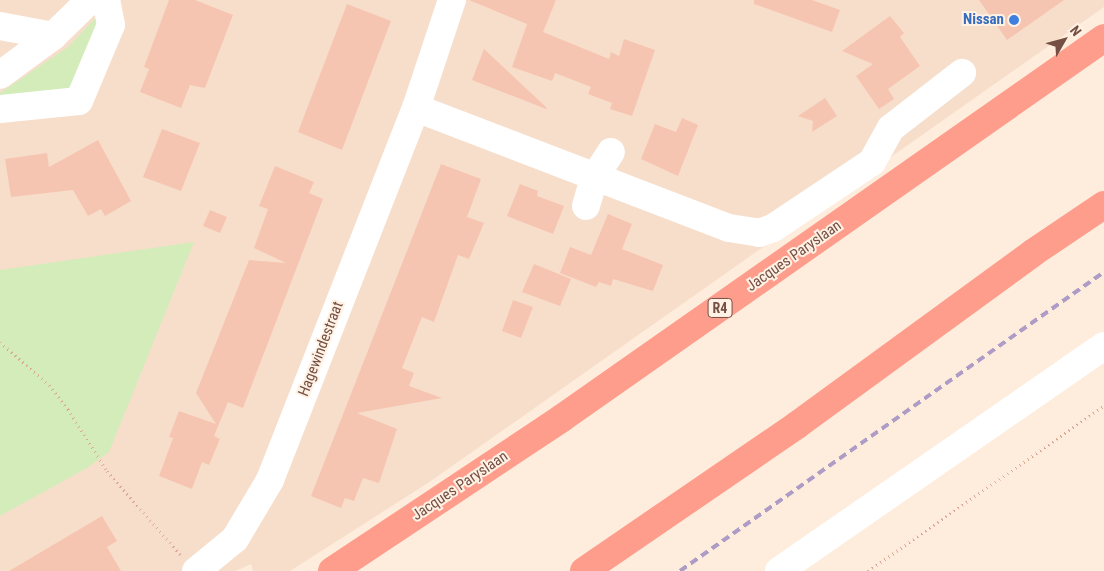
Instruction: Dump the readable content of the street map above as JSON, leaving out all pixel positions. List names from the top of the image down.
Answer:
{
  "streets": {
    "highway": ["Jacques Paryslaan", "R4"],
    "street": ["Hagewindestraat"]
  },
  "places": ["Nissan"],
  "north": "top right"
}
